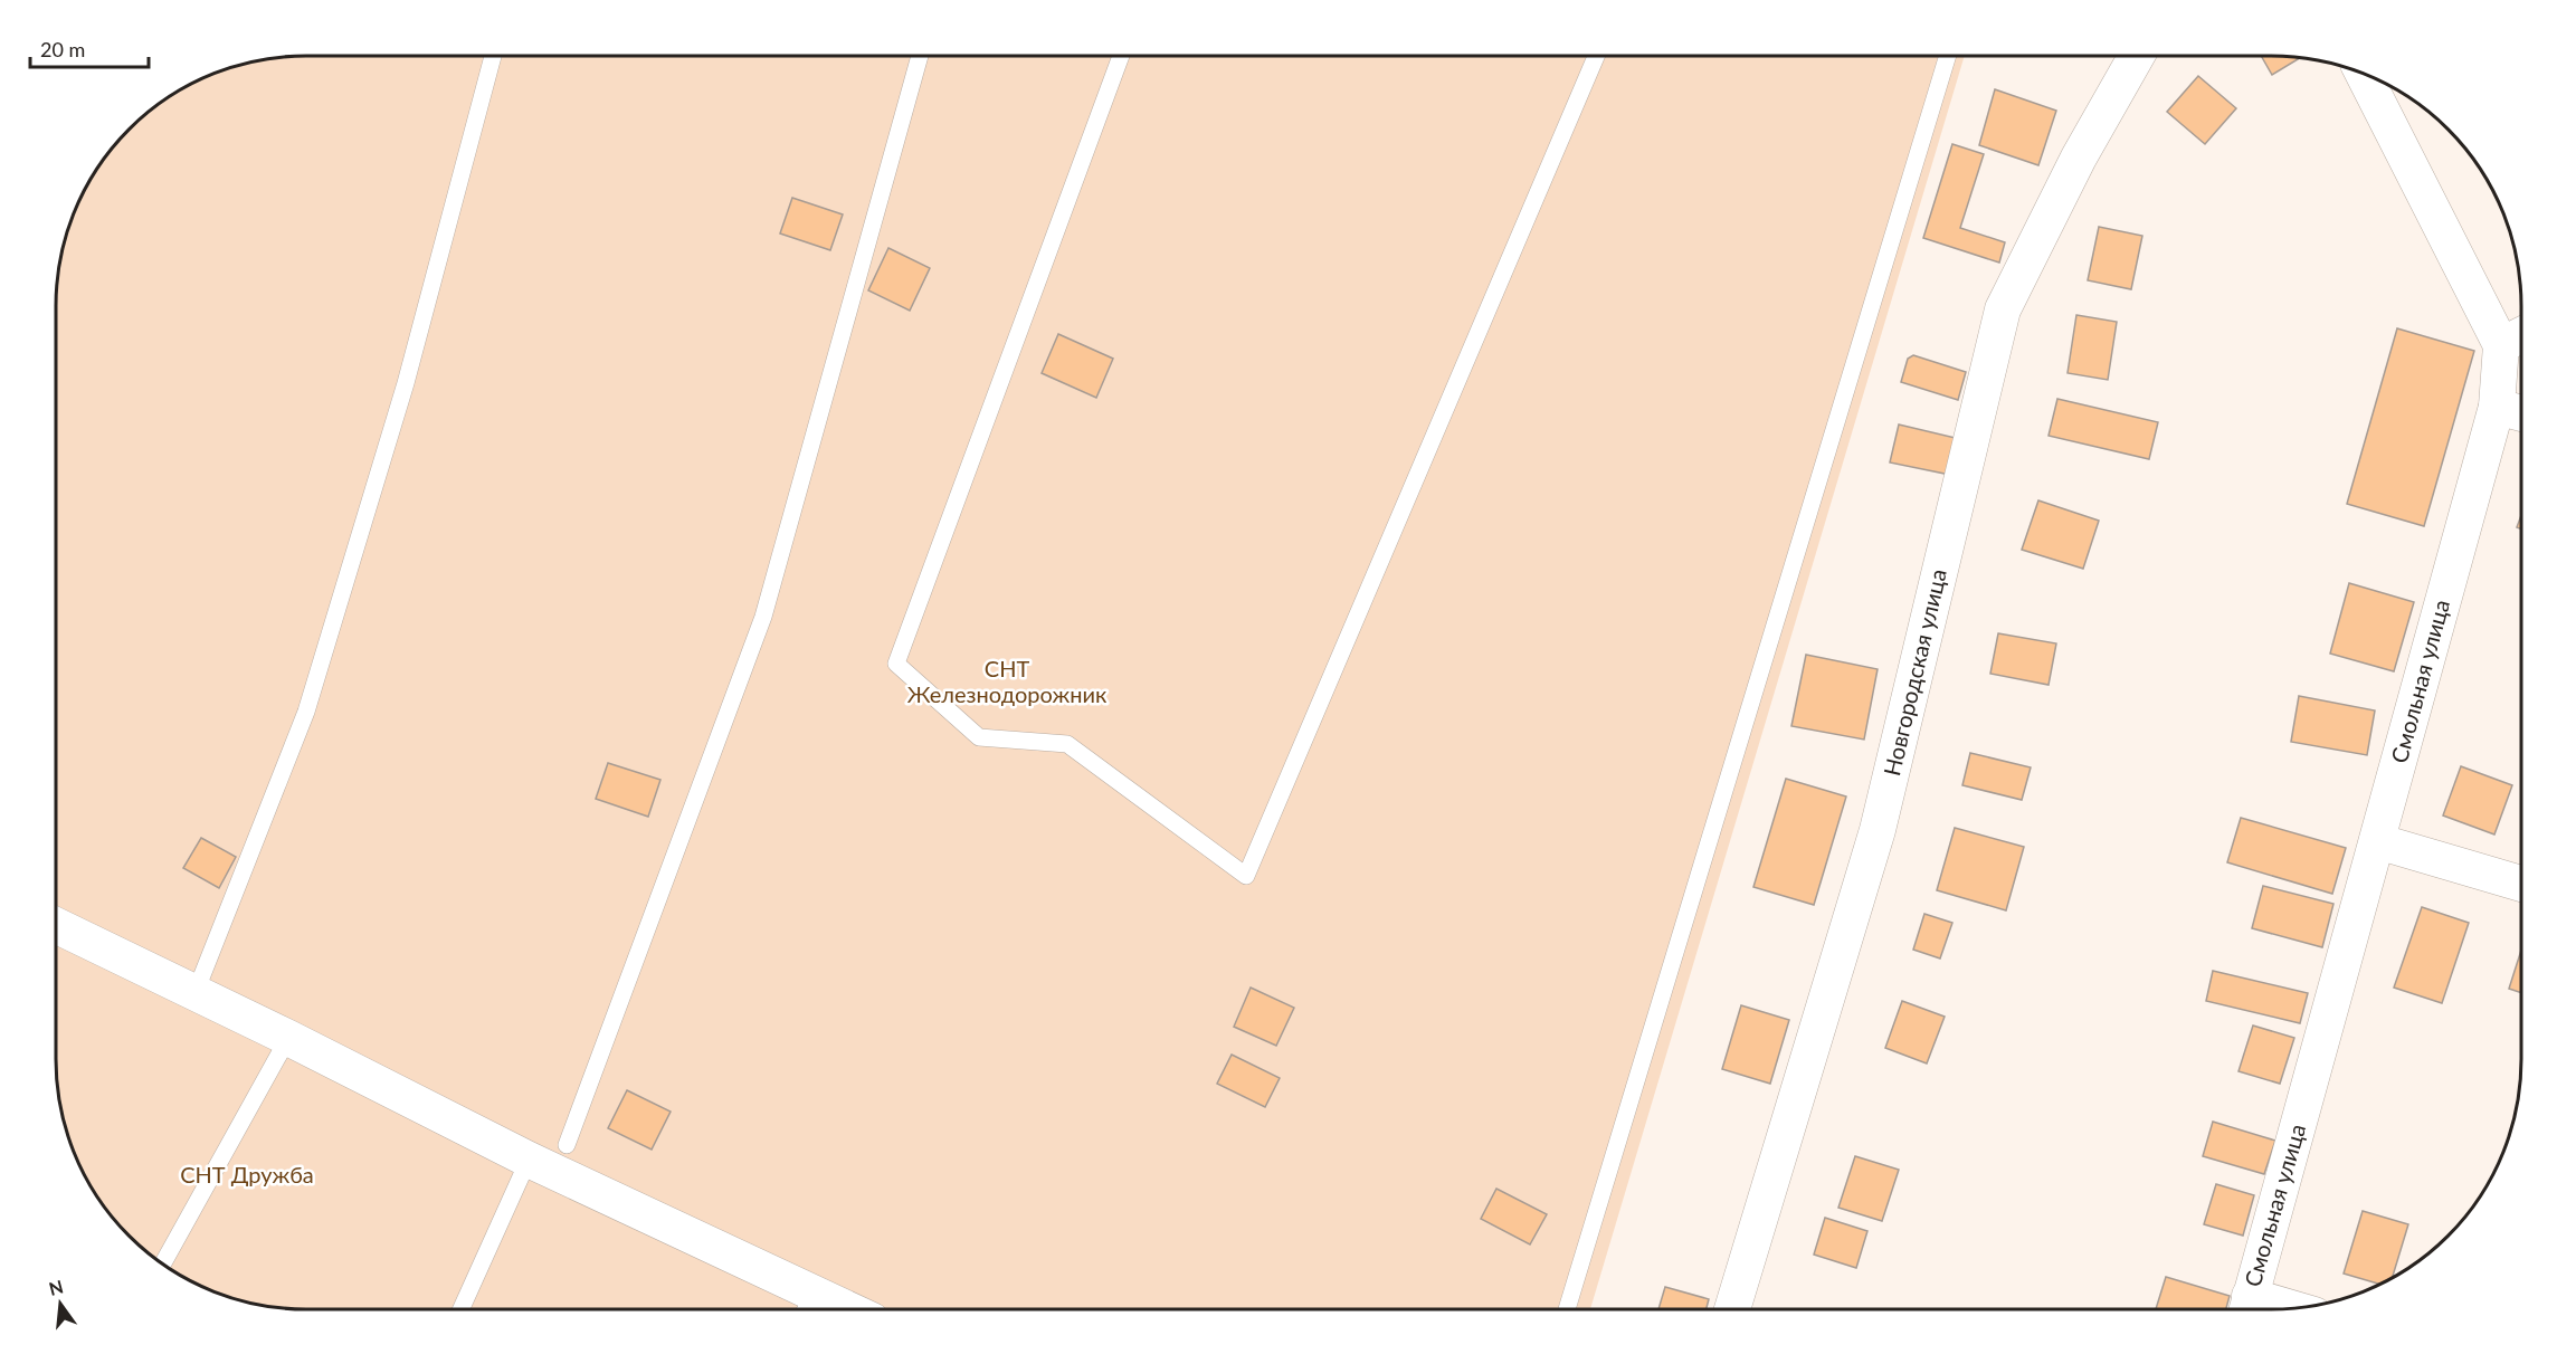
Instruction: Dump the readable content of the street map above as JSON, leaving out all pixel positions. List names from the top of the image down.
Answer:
{
  "streets": {
    "street": ["Новгородская улица", "Смольная улица"]
  },
  "parks": ["СНТ Железнодорожник", "СНТ Дружба"],
  "scale_bar": "20 m",
  "north": "top"
}
